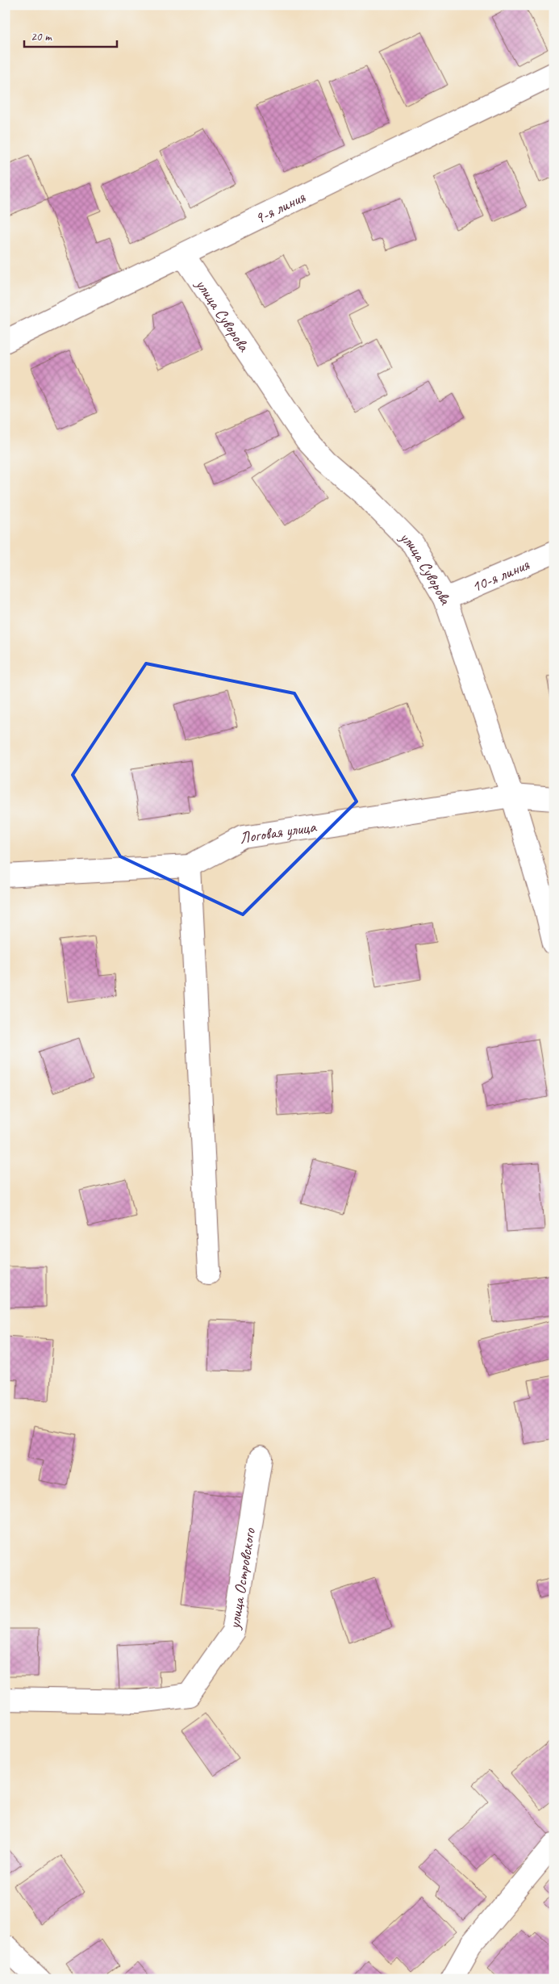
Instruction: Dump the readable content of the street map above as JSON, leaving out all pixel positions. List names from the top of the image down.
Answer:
{
  "streets": {
    "street": [
      "9-я линия",
      "улица Суворова",
      "10-я линия",
      "Логовая улица",
      "улица Островского"
    ]
  },
  "crossings": [
    ["9-я линия", "улица Суворова"],
    ["улица Суворова", "10-я линия"],
    ["улица Суворова", "Логовая улица"]
  ],
  "scale_bar": "20 m"
}
